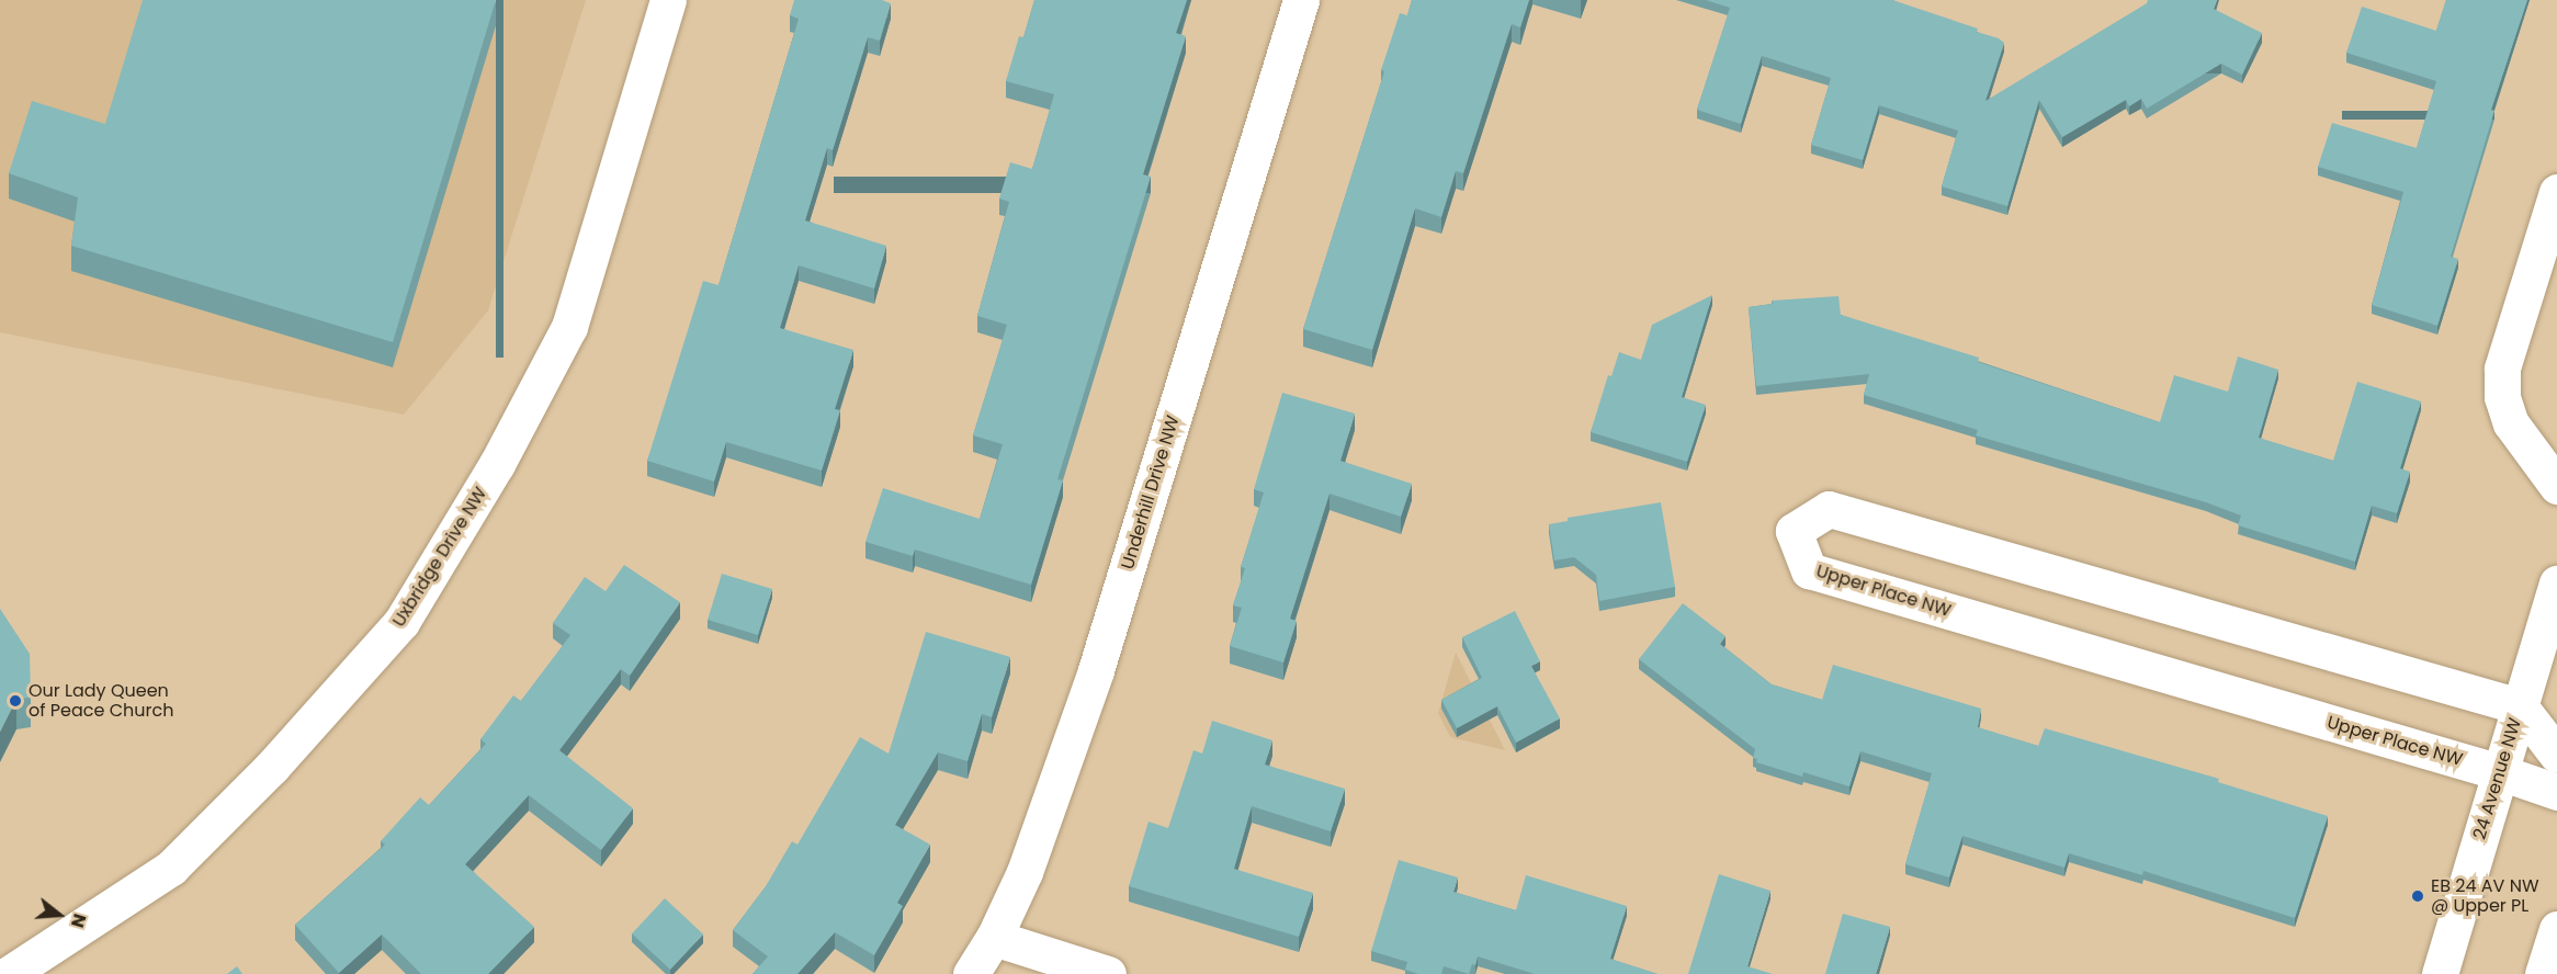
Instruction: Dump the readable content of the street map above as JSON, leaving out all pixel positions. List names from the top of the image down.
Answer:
{
  "streets": {
    "street": [
      "Underhill Drive NW",
      "Uxbridge Drive NW",
      "Upper Place NW",
      "24 Avenue NW"
    ]
  },
  "crossings": [
    ["Upper Place NW", "24 Avenue NW"]
  ],
  "places": ["Our Lady Queen of Peace Church", "EB 24 AV NW @ Upper PL"],
  "north": "right"
}
